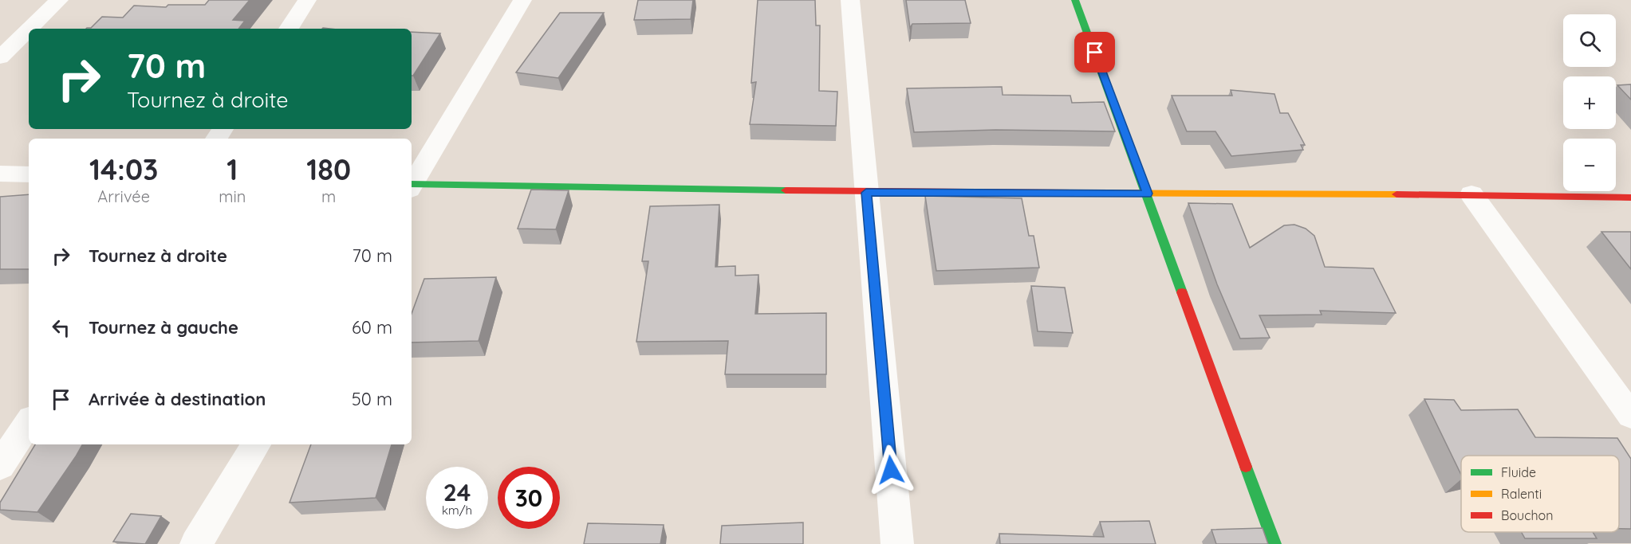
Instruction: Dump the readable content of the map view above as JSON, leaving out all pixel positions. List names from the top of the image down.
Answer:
{
  "legend": ["Fluide", "Ralenti", "Bouchon"],
  "page": {
    "map_buttons": ["+", "−"],
    "turn": ["70 m", "Tournez à droite"],
    "eta": [
      "14:03",
      "Arrivée",
      "1",
      "min",
      "180",
      "m"
    ],
    "list": [
      {
        "name": "Tournez à droite",
        "value": "70 m"
      },
      {
        "name": "Tournez à gauche",
        "value": "60 m"
      },
      {
        "name": "Arrivée à destination",
        "value": "50 m"
      }
    ],
    "speed": "24 km/h",
    "limit": "30"
  }
}
